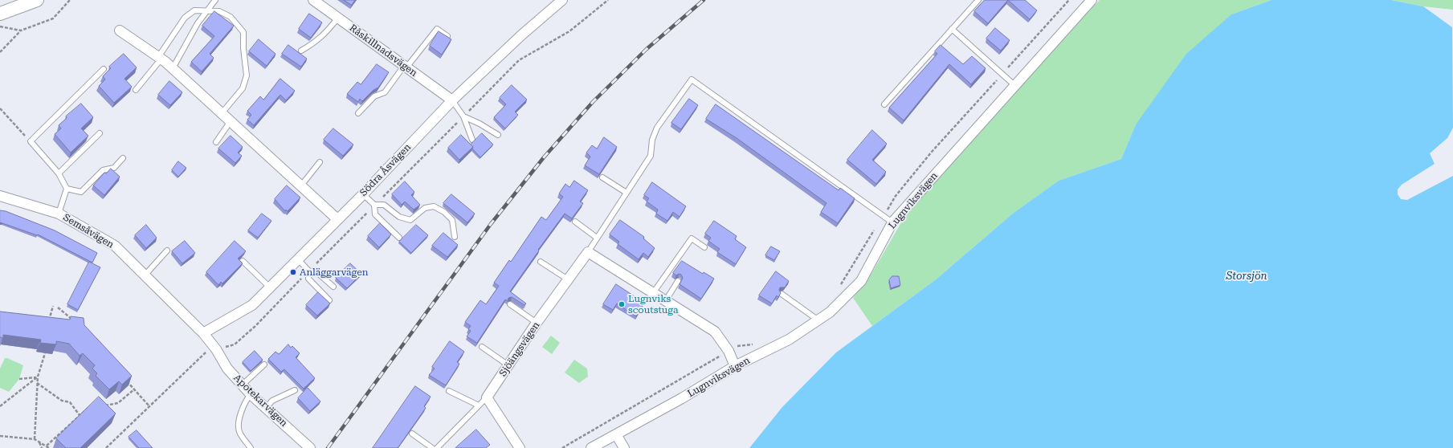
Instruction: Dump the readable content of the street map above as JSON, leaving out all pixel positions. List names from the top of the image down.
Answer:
{
  "streets": {
    "street": [
      "Råskillnadsvägen",
      "Södra Åsvägen",
      "Lugnviksvägen",
      "Semsåvägen",
      "Sjöängsvägen",
      "Apotekarvägen"
    ]
  },
  "crossings": [
    ["Råskillnadsvägen", "Södra Åsvägen"],
    ["Södra Åsvägen", "Semsåvägen"],
    ["Södra Åsvägen", "Apotekarvägen"],
    ["Semsåvägen", "Apotekarvägen"]
  ],
  "water": ["Storsjön"],
  "places": ["Anläggarvägen", "Lugnviks scoutstuga"]
}
